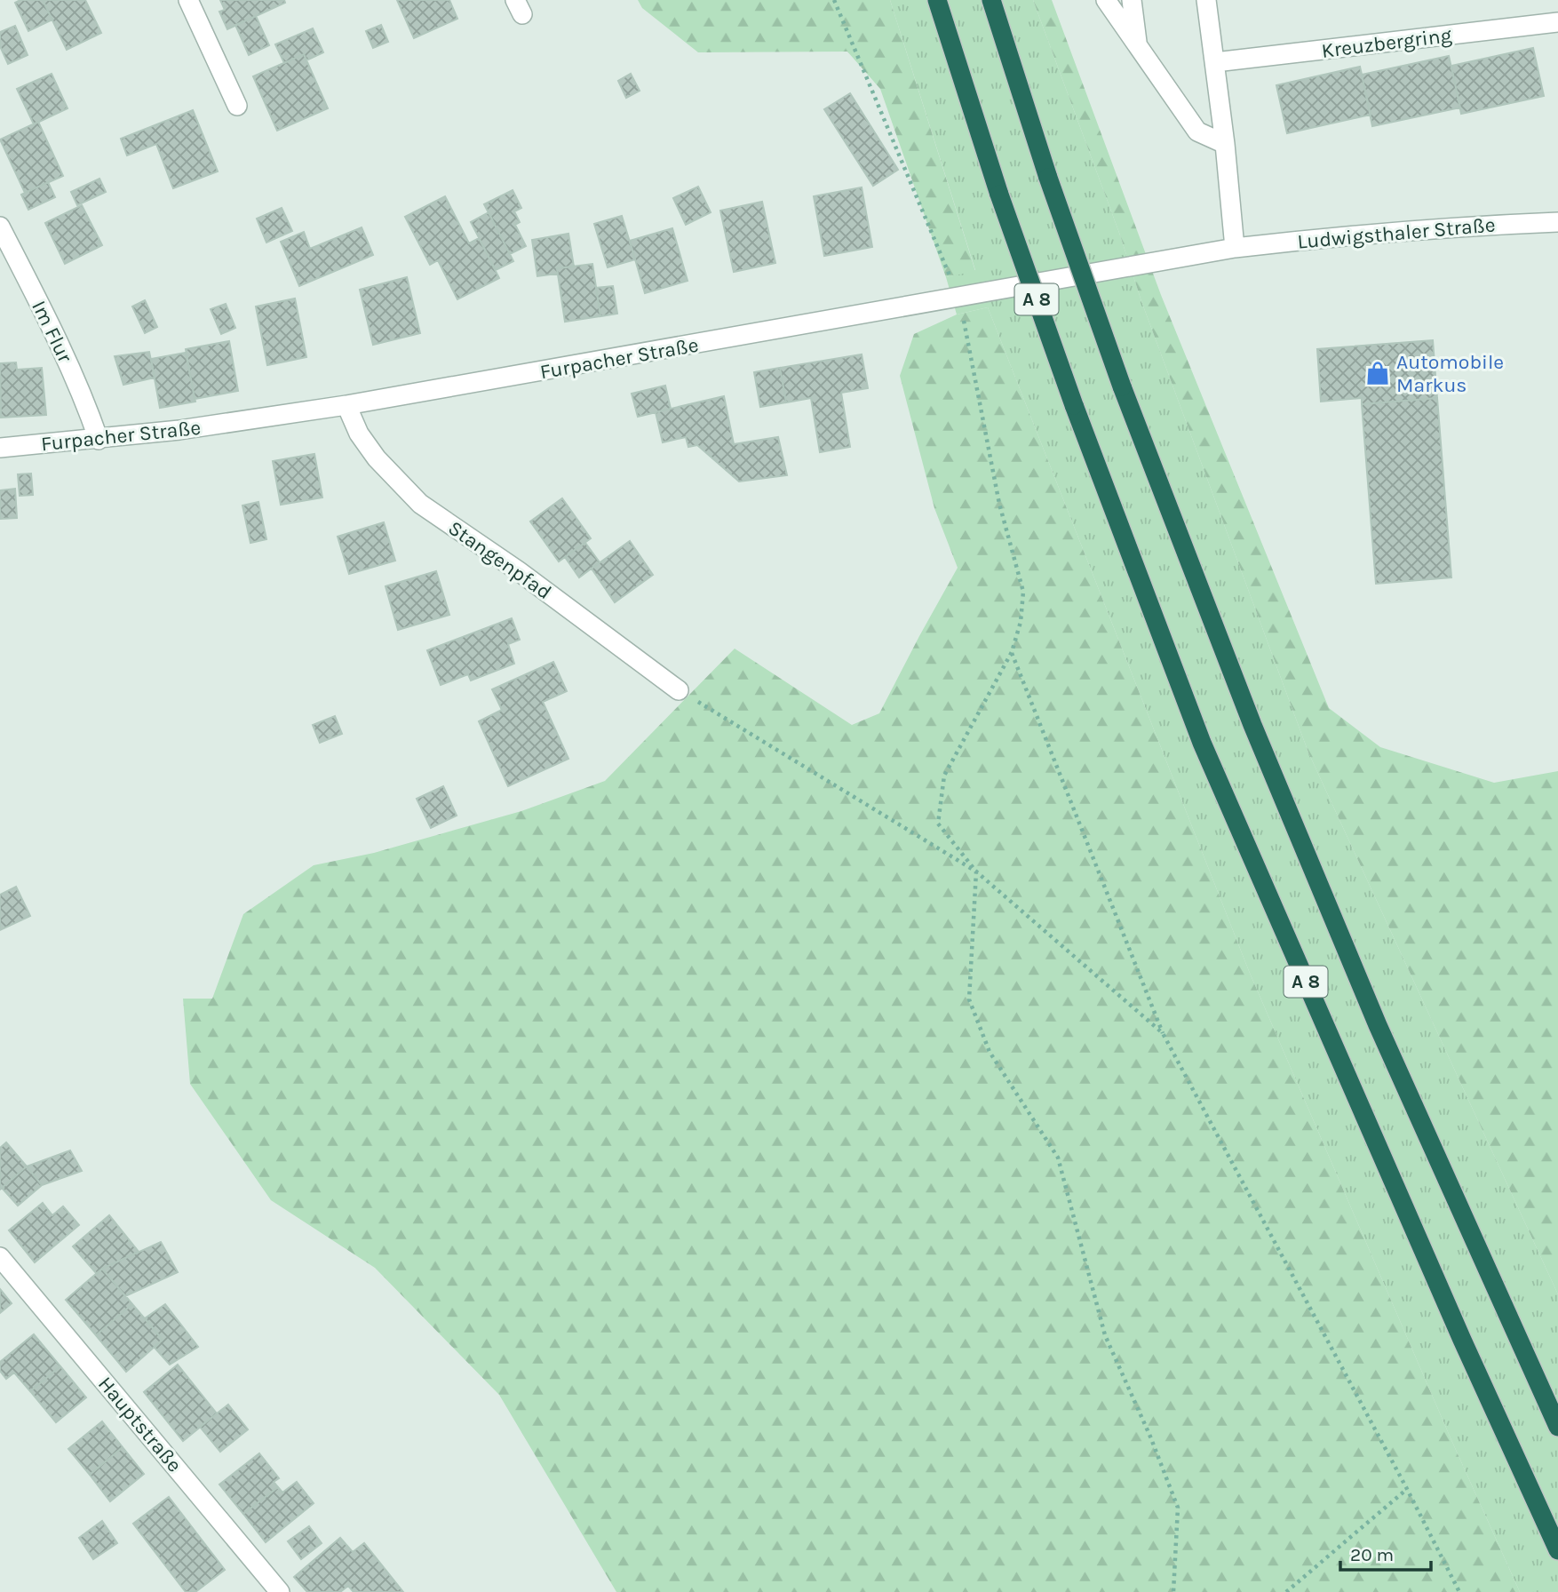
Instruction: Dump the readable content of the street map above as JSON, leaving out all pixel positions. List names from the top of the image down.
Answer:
{
  "streets": {
    "highway": ["A 8"],
    "street": [
      "Kreuzbergring",
      "Ludwigsthaler Straße",
      "Im Flur",
      "Furpacher Straße",
      "Stangenpfad",
      "Hauptstraße"
    ]
  },
  "crossings": [
    ["Ludwigsthaler Straße", "Furpacher Straße"],
    ["Im Flur", "Furpacher Straße"],
    ["Furpacher Straße", "Stangenpfad"]
  ],
  "places": {
    "shop": ["Automobile Markus"]
  },
  "scale_bar": "20 m"
}
